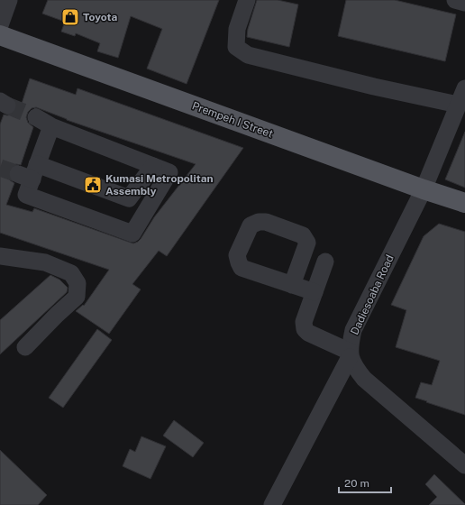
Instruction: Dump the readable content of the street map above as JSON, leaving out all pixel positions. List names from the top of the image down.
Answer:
{
  "streets": {
    "main road": ["Prempeh I Street"],
    "street": ["Dadiesoaba Road"]
  },
  "crossings": [
    ["Prempeh I Street", "Dadiesoaba Road"]
  ],
  "places": {
    "shop": ["Toyota"],
    "public building": ["Kumasi Metropolitan Assembly"]
  },
  "scale_bar": "20 m"
}
